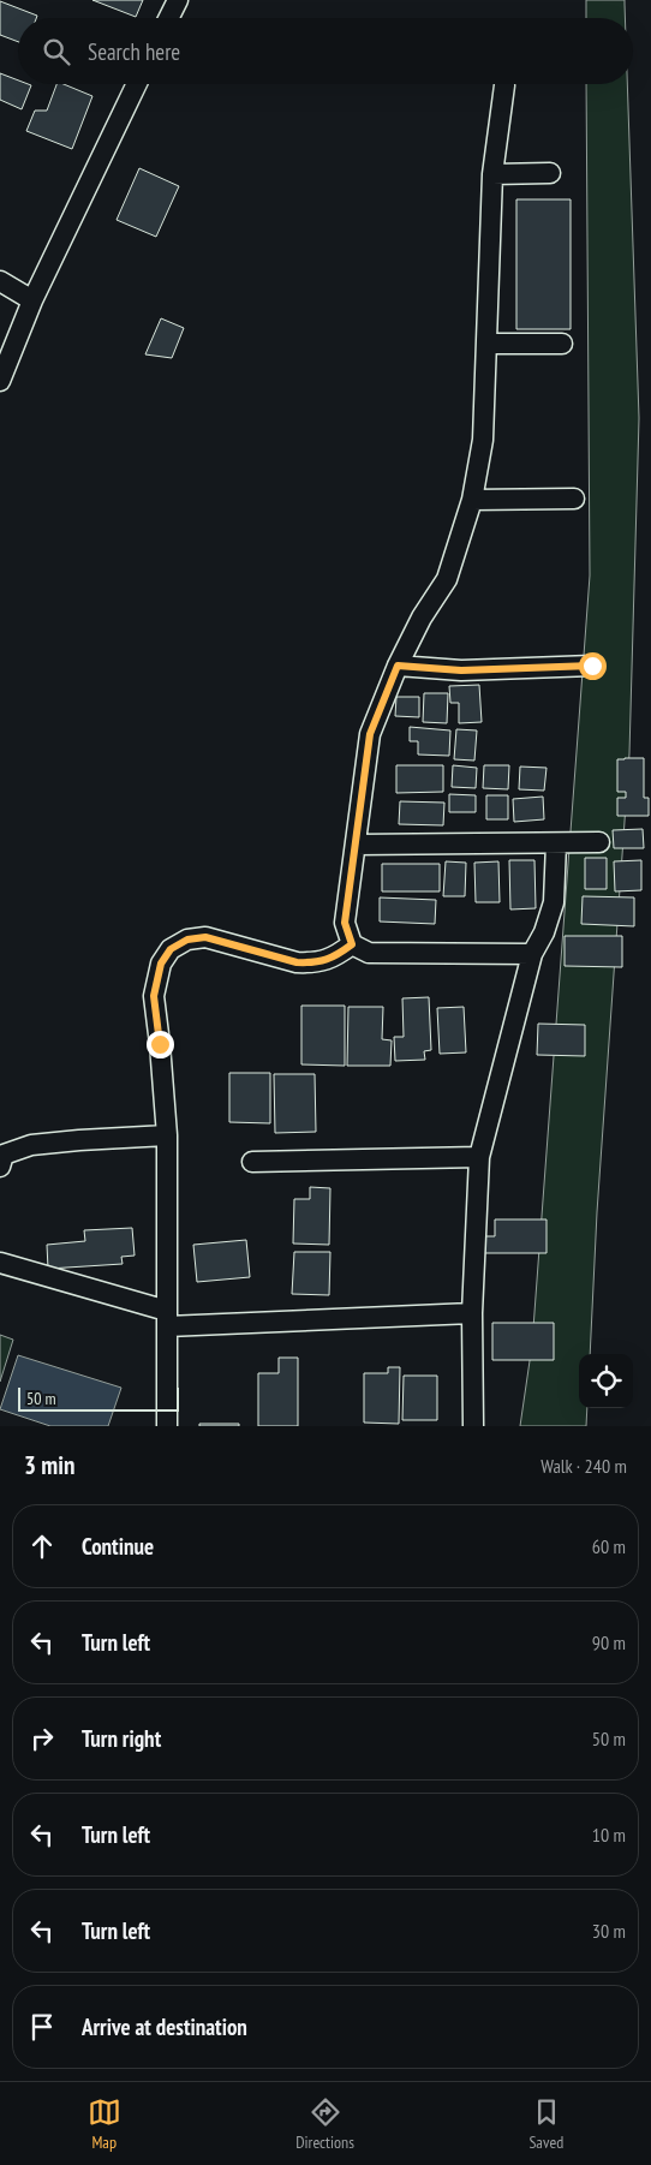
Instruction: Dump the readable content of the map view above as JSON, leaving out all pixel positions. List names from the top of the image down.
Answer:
{
  "scale_bar": "50 m",
  "page": {
    "search": "Search here",
    "scale": "50 m",
    "heading": ["3 min", "Walk · 240 m"],
    "list": [
      ["Continue", "60 m"],
      ["Turn left", "90 m"],
      ["Turn right", "50 m"],
      ["Turn left", "10 m"],
      ["Turn left", "30 m"],
      "Arrive at destination"
    ],
    "nav": ["Map", "Directions", "Saved"]
  }
}
